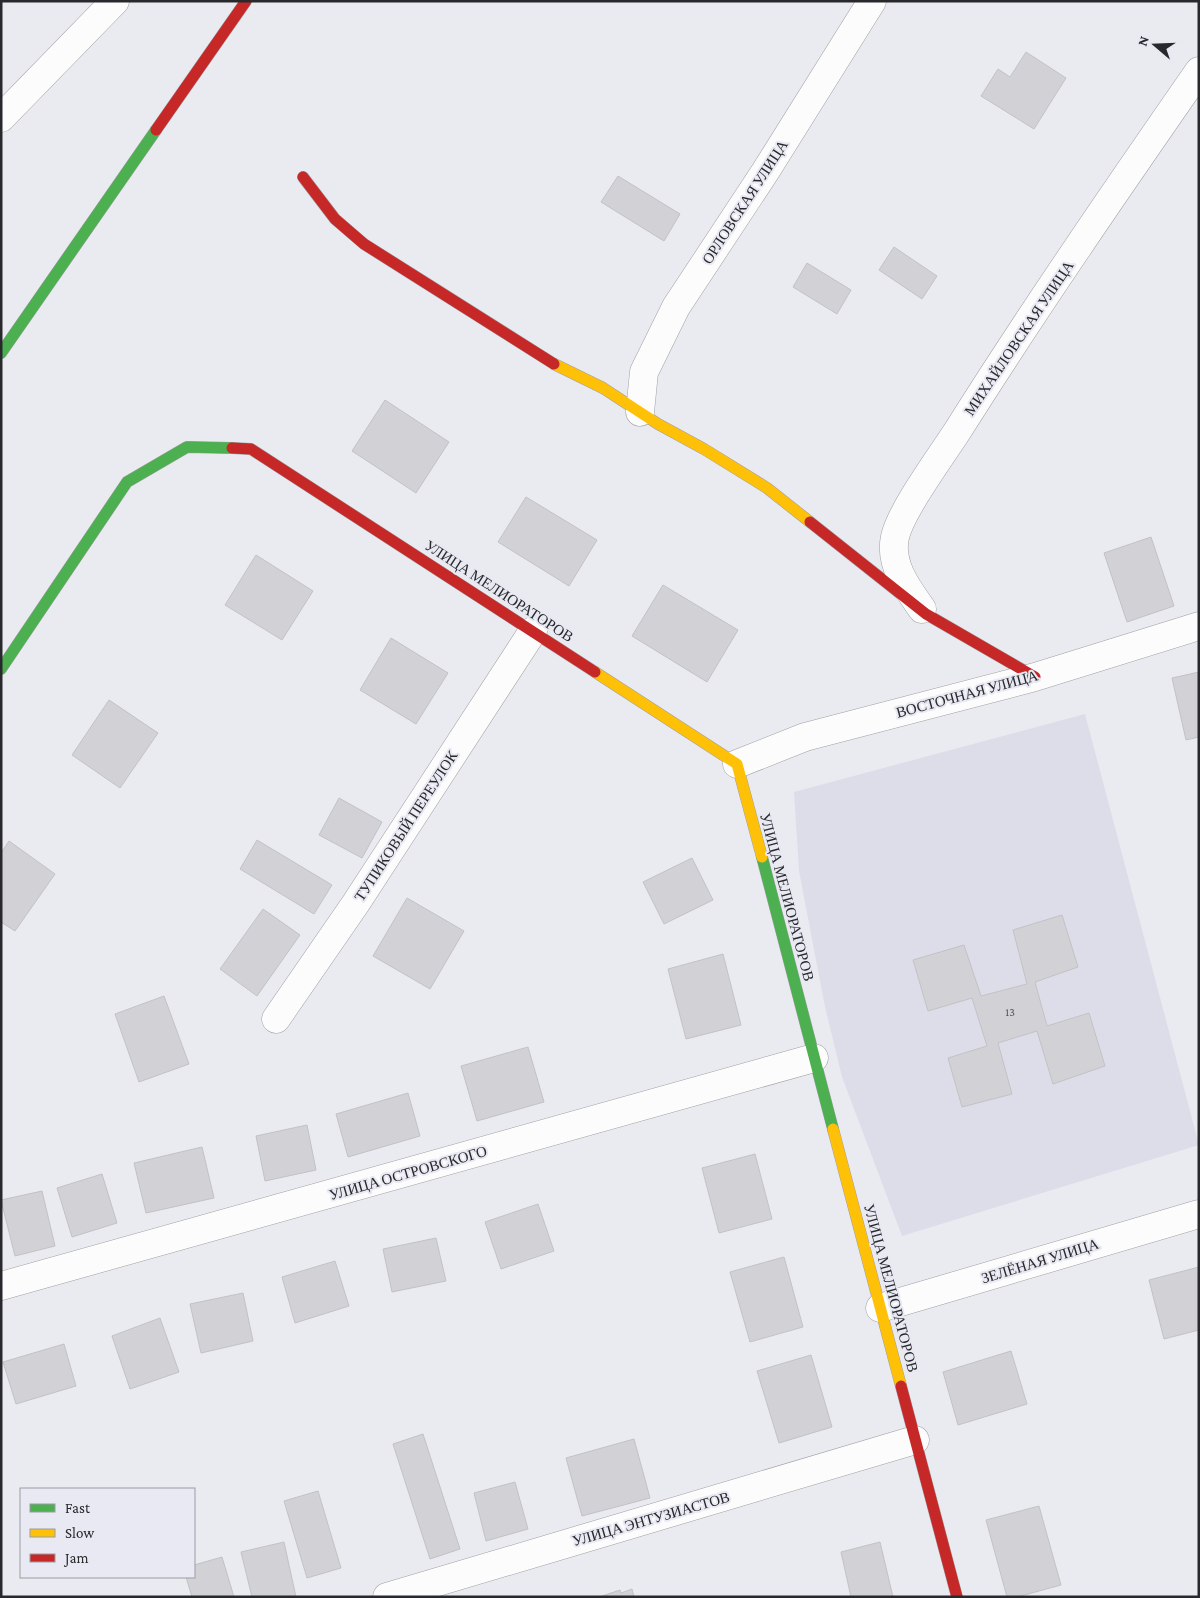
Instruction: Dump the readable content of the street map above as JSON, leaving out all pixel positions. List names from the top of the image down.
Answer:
{
  "streets": {
    "street": [
      "ОРЛОВСКАЯ УЛИЦА",
      "МИХАЙЛОВСКАЯ УЛИЦА",
      "УЛИЦА МЕЛИОРАТОРОВ",
      "ВОСТОЧНАЯ УЛИЦА",
      "ТУПИКОВЫЙ ПЕРЕУЛОК",
      "УЛИЦА ОСТРОВСКОГО",
      "ЗЕЛЁНАЯ УЛИЦА",
      "УЛИЦА ЭНТУЗИАСТОВ"
    ]
  },
  "crossings": [
    ["УЛИЦА МЕЛИОРАТОРОВ", "ВОСТОЧНАЯ УЛИЦА"],
    ["УЛИЦА МЕЛИОРАТОРОВ", "ТУПИКОВЫЙ ПЕРЕУЛОК"],
    ["УЛИЦА МЕЛИОРАТОРОВ", "УЛИЦА ОСТРОВСКОГО"],
    ["УЛИЦА МЕЛИОРАТОРОВ", "ЗЕЛЁНАЯ УЛИЦА"],
    ["УЛИЦА МЕЛИОРАТОРОВ", "УЛИЦА ЭНТУЗИАСТОВ"]
  ],
  "house_numbers": ["13"],
  "legend": ["Fast", "Slow", "Jam"],
  "north": "left"
}
